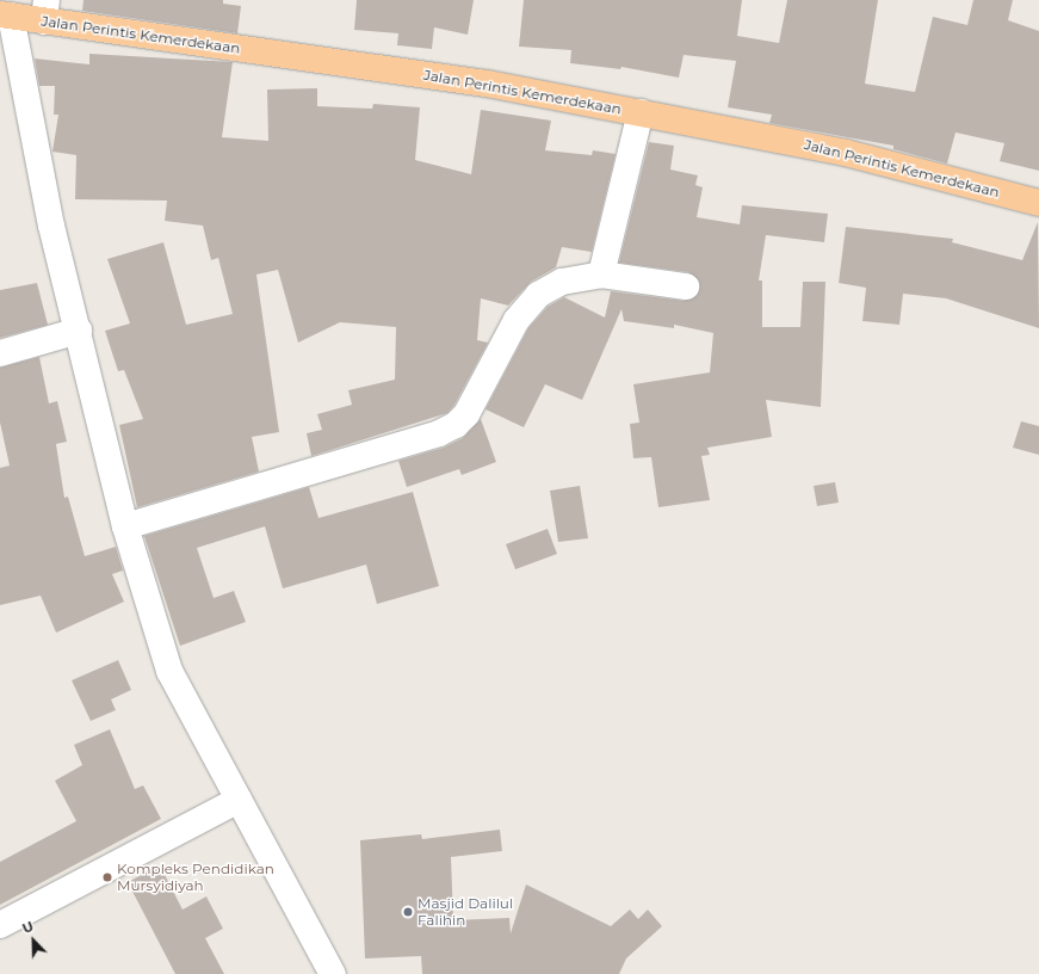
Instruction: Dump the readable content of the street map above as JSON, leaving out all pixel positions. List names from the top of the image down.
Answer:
{
  "streets": {
    "main road": ["Jalan Perintis Kemerdekaan"]
  },
  "places": ["Kompleks Pendidikan Mursyidiyah", "Masjid Dalilul Falihin"],
  "north": "top left"
}
